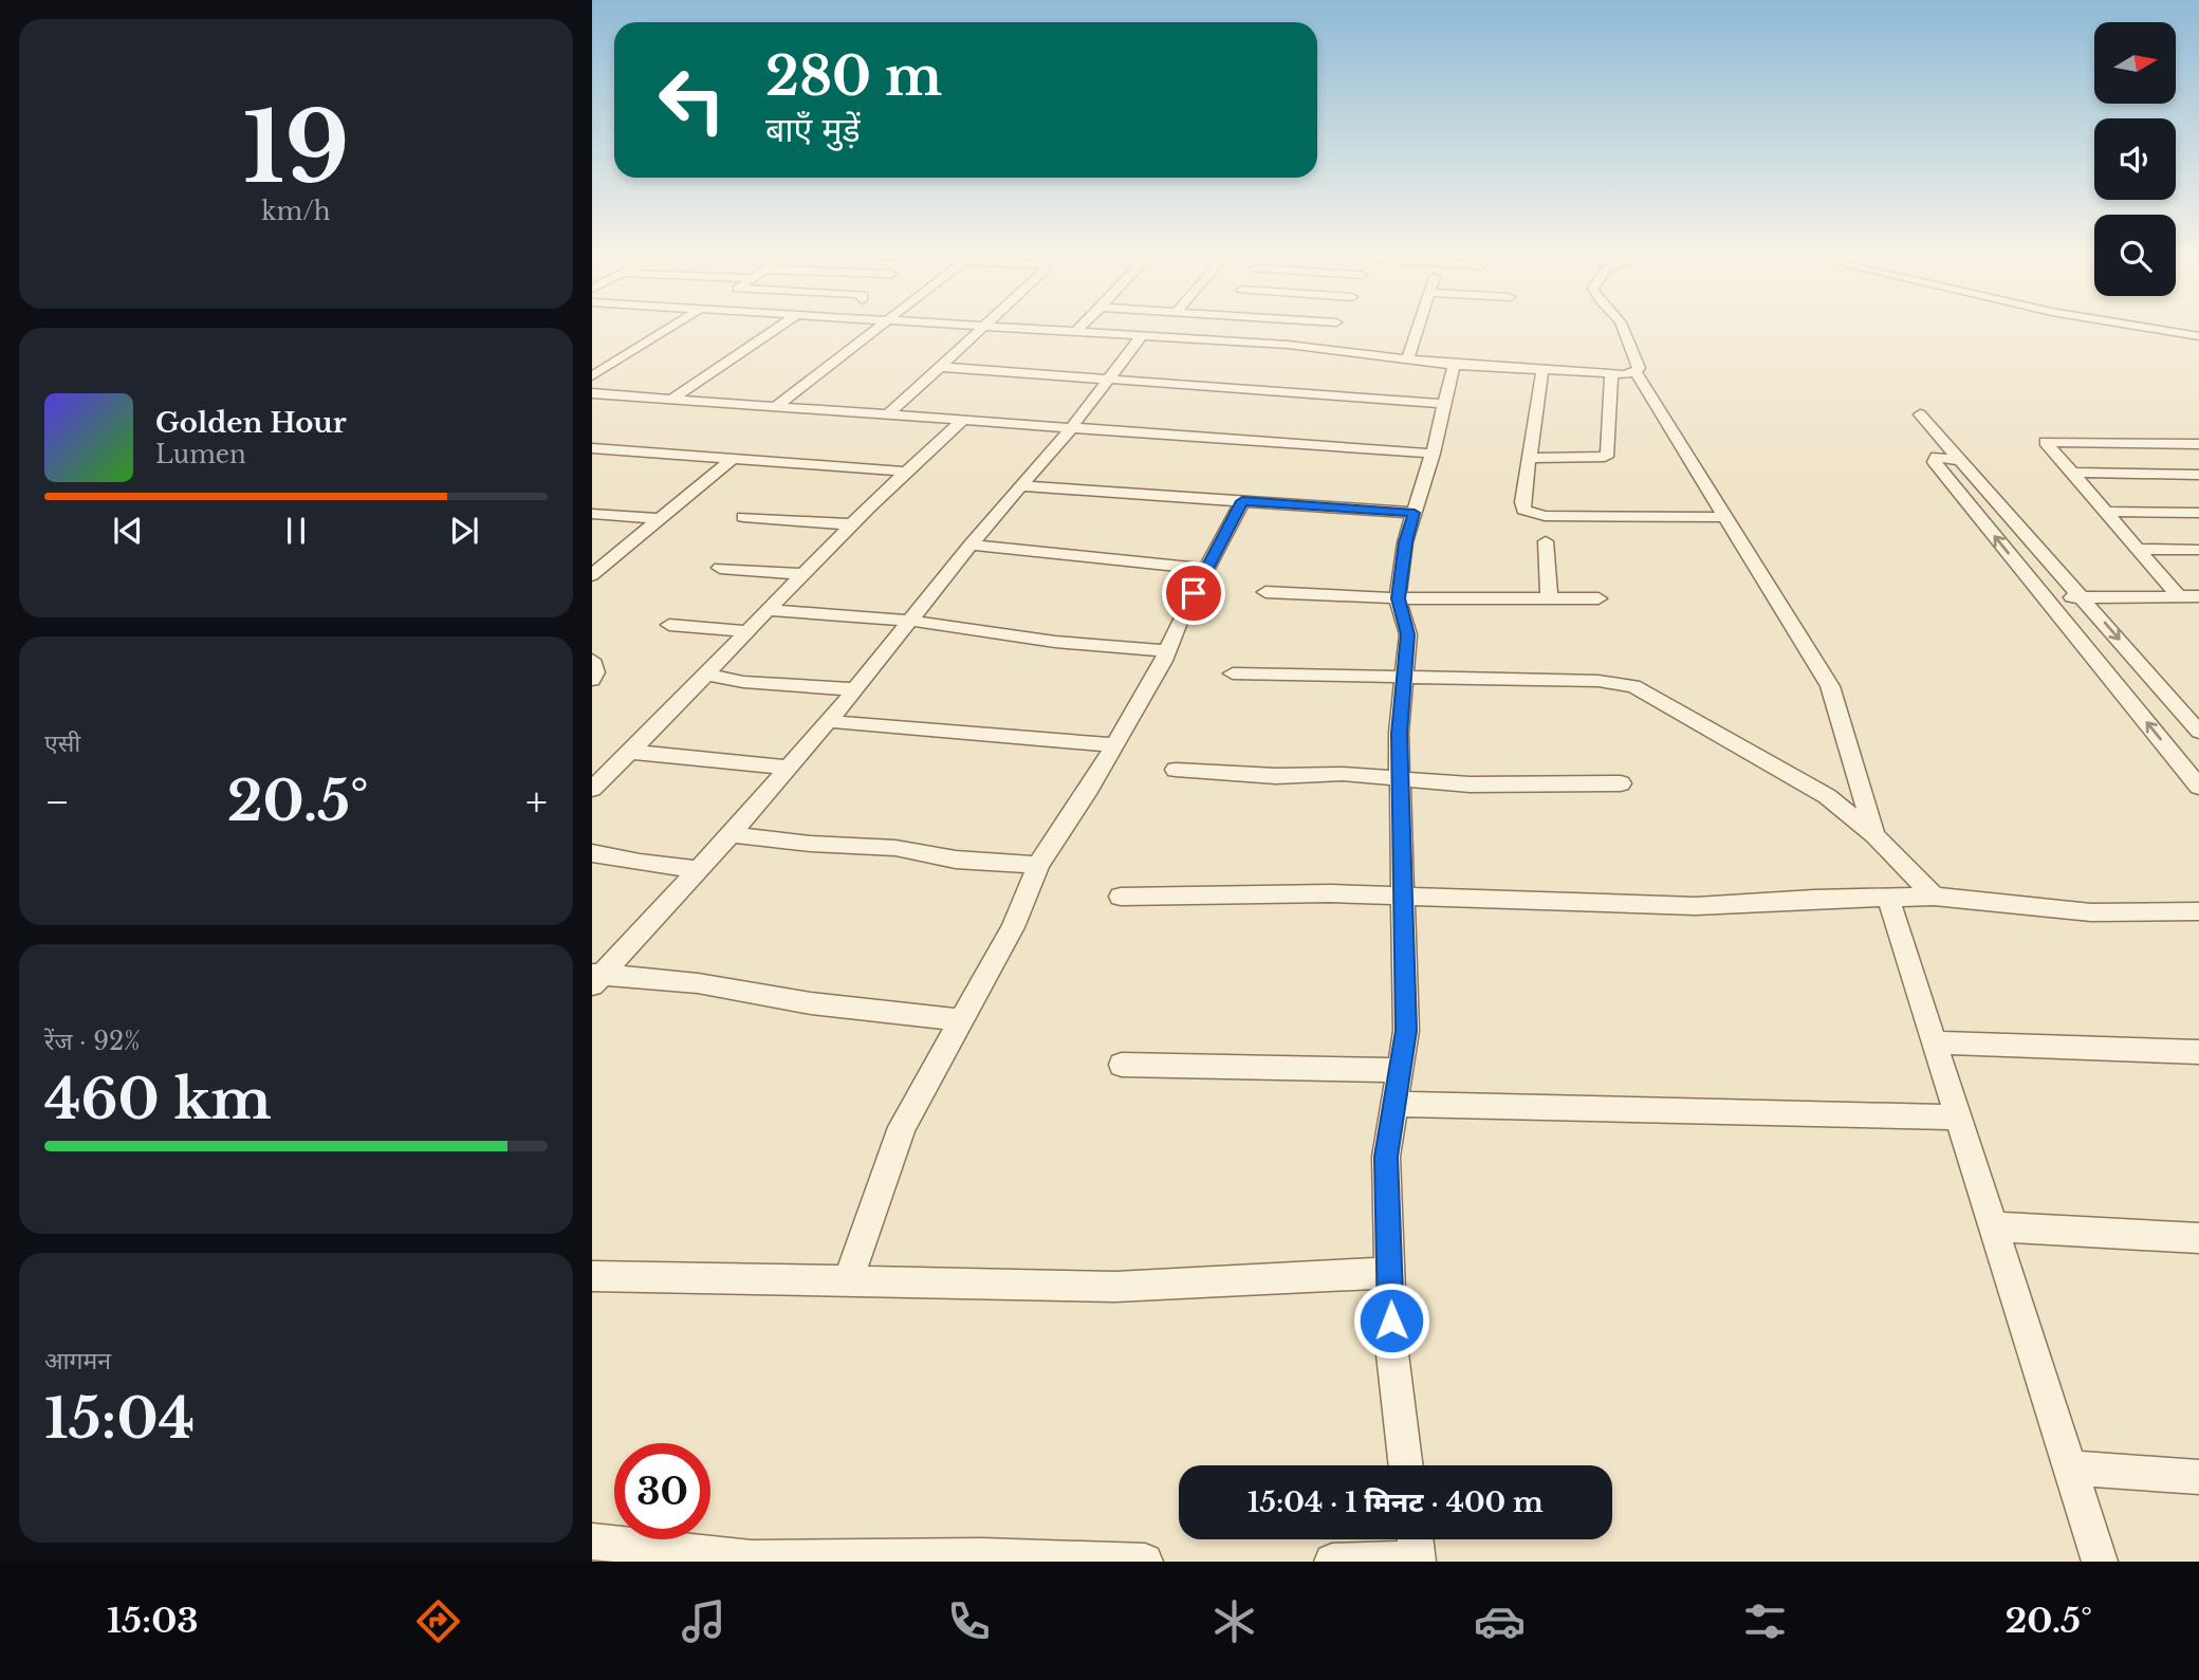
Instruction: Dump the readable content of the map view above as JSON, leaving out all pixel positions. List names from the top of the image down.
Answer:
{
  "north": "right",
  "page": {
    "tile": [
      ["19", "km/h"],
      "एसी",
      ["रेंज · 92%", "460 km"],
      ["आगमन", "15:04"]
    ],
    "turn": ["280 m", "बाएँ मुड़ें"],
    "song": ["Golden Hour", "Lumen"],
    "heat": ["−", "20.5°", "+"],
    "limit": "30",
    "trip": "15:04 · 1 मिनट · 400 m",
    "tabs": ["15:03", "20.5°"]
  }
}
